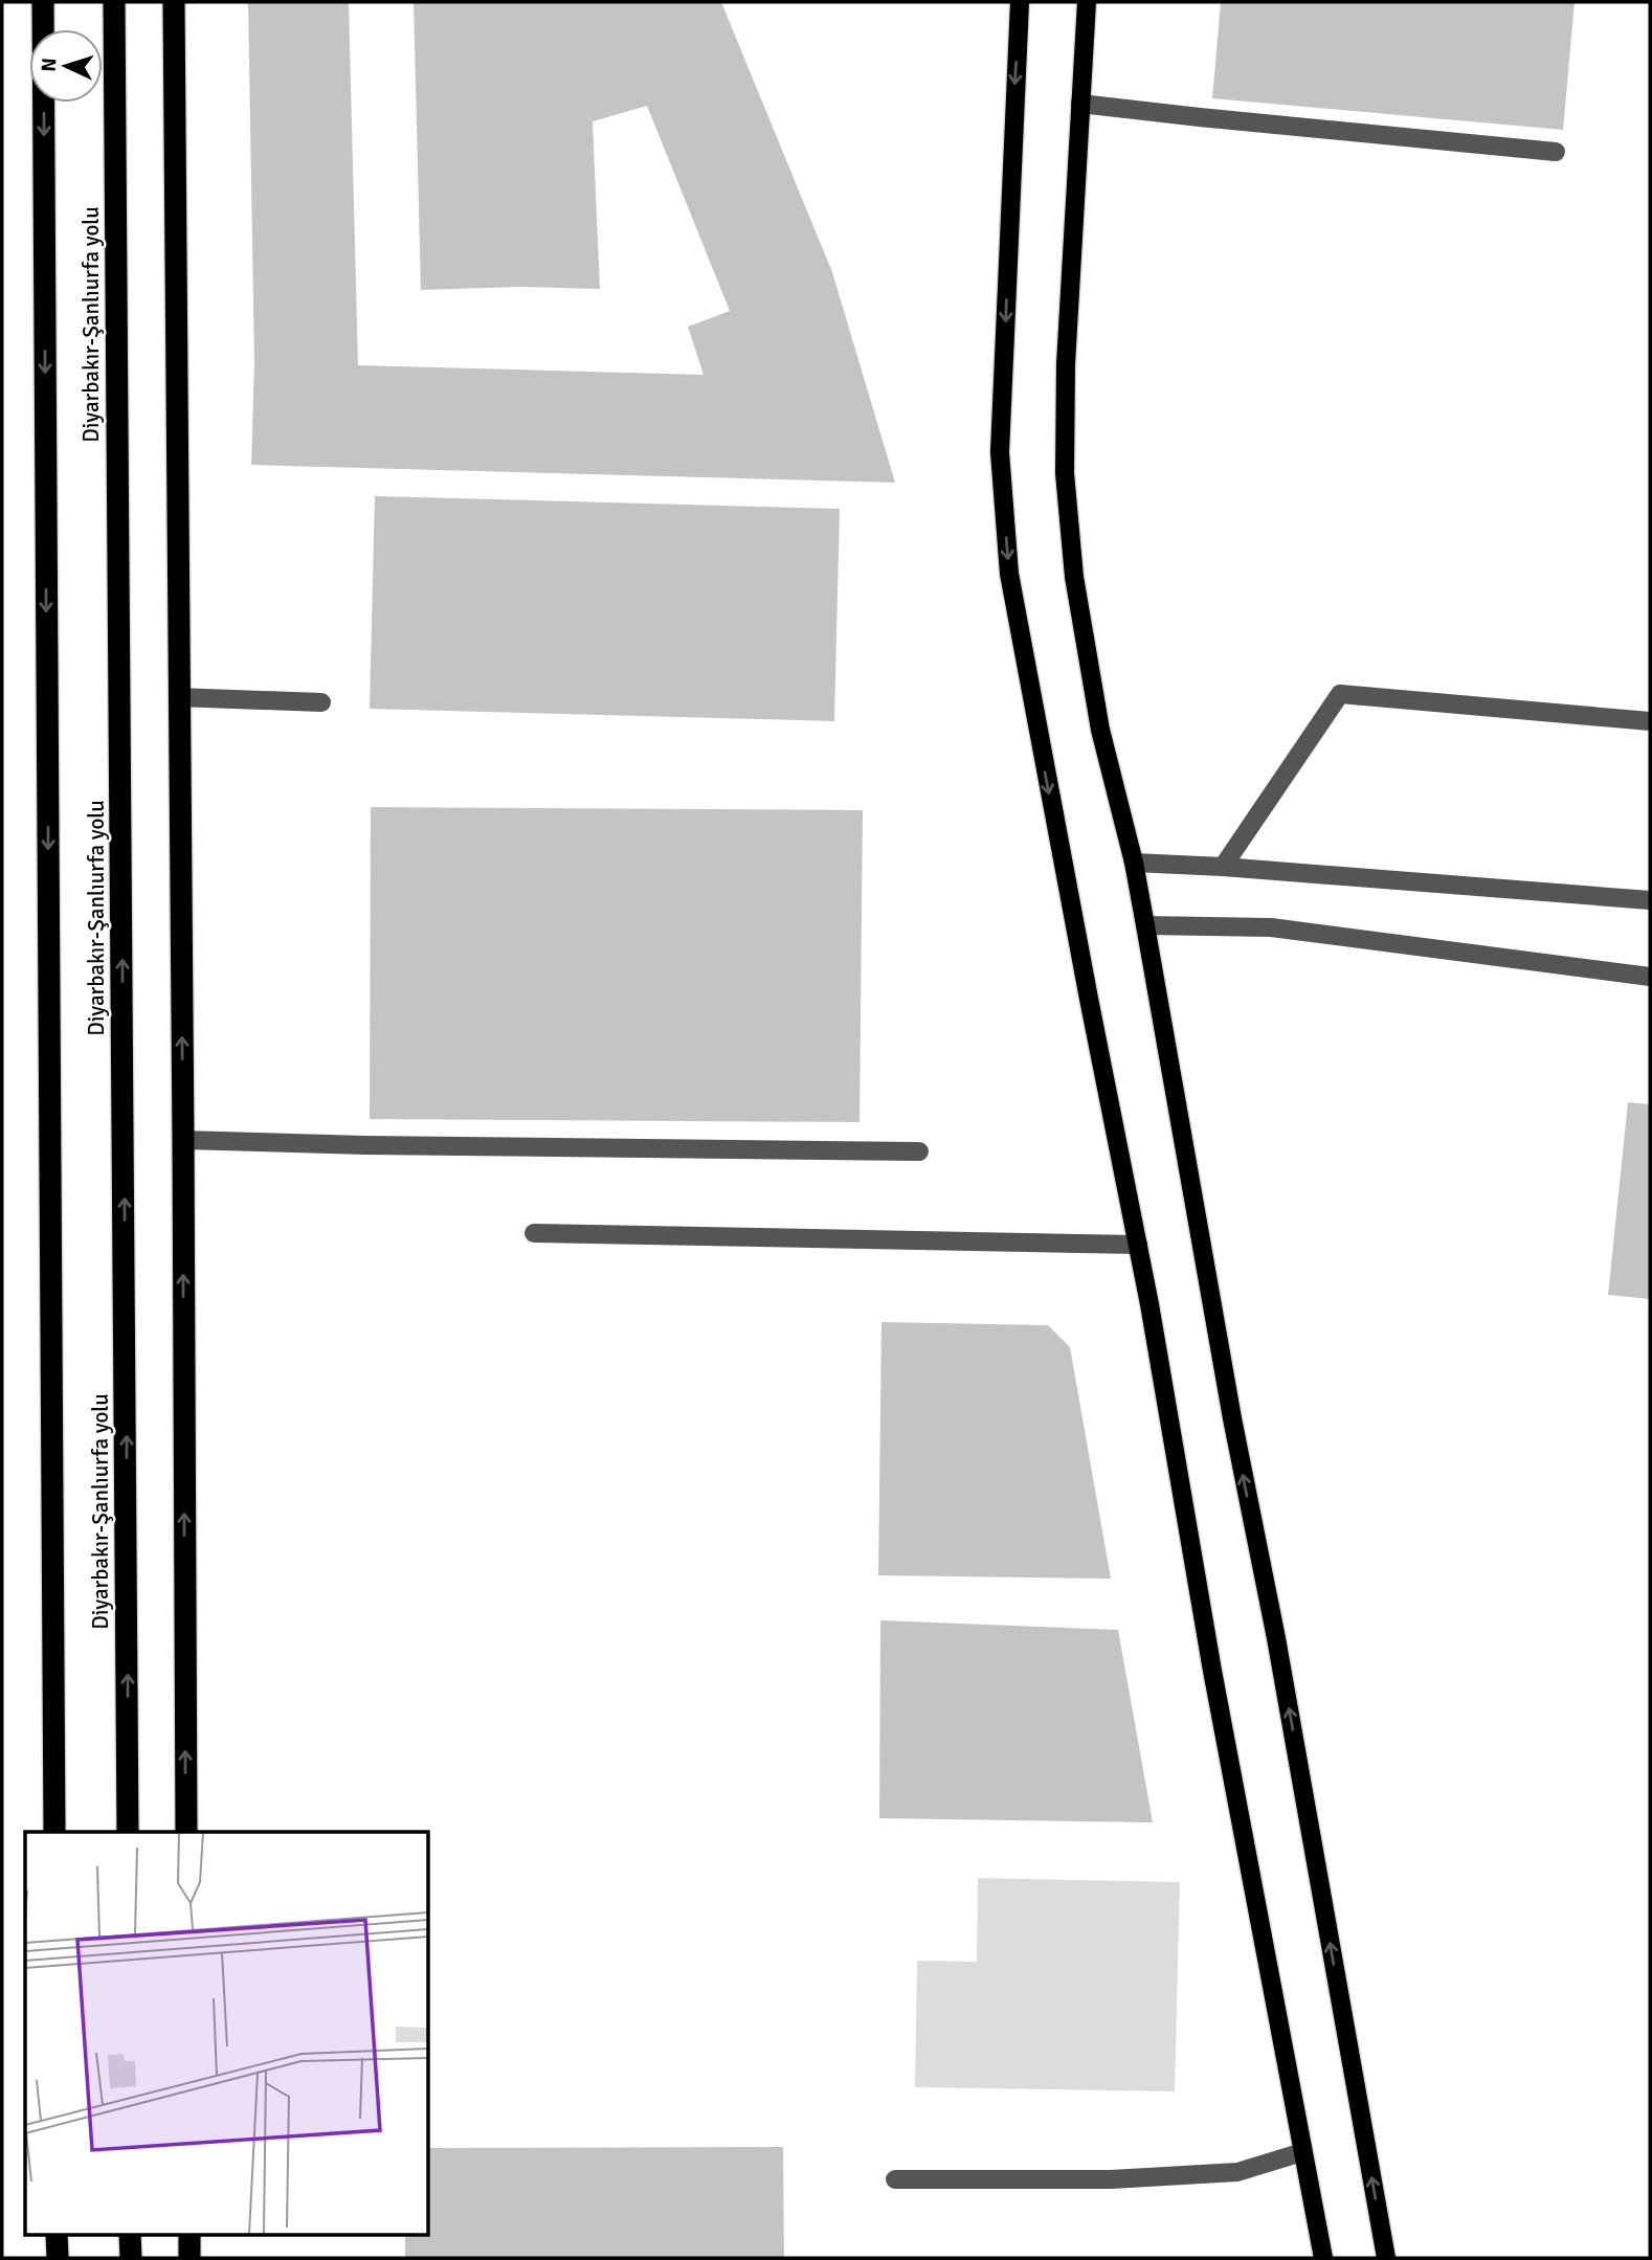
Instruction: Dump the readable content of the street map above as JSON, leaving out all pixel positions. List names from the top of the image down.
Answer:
{
  "streets": {
    "highway": ["Diyarbakır-Şanlıurfa yolu"]
  },
  "north": "left"
}
